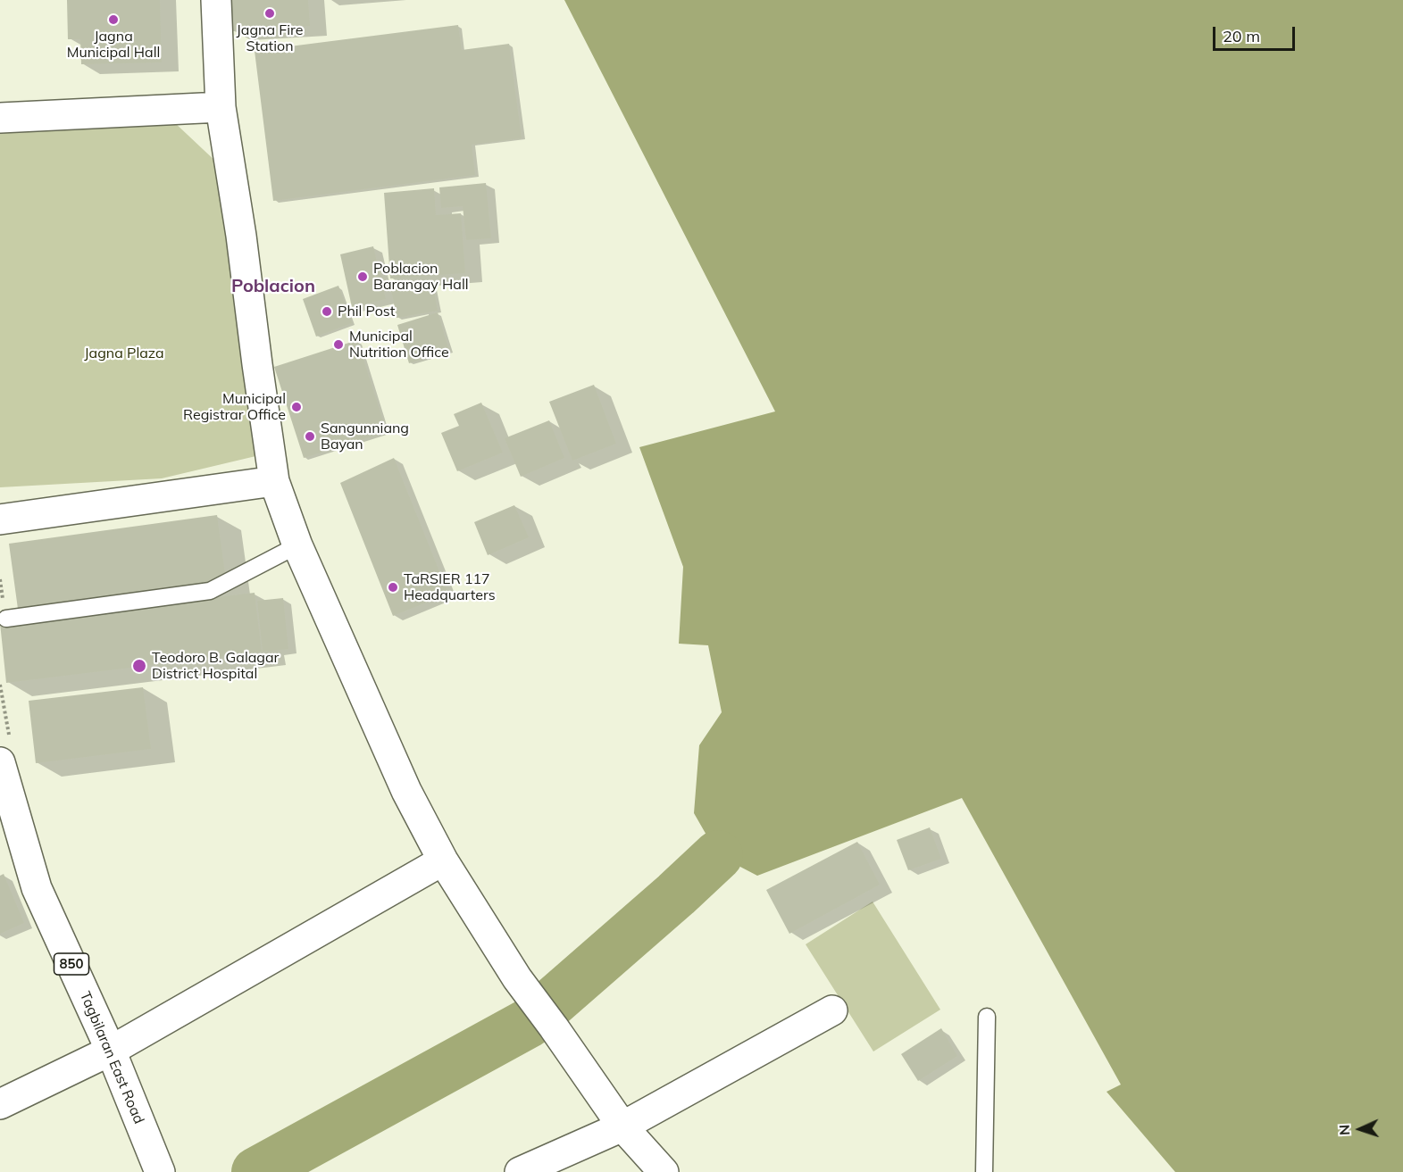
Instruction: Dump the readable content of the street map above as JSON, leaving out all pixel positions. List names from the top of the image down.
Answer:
{
  "streets": {
    "street": ["850", "Tagbilaran East Road"]
  },
  "districts": ["Poblacion"],
  "parks": ["Jagna Plaza"],
  "places": [
    "Jagna Fire Station",
    "Jagna Municipal Hall",
    "Poblacion Barangay Hall",
    "Phil Post",
    "Municipal Nutrition Office",
    "Municipal Registrar Office",
    "Sangunniang Bayan",
    "TaRSIER 117 Headquarters",
    "Teodoro B. Galagar District Hospital"
  ],
  "scale_bar": "20 m",
  "north": "left"
}
